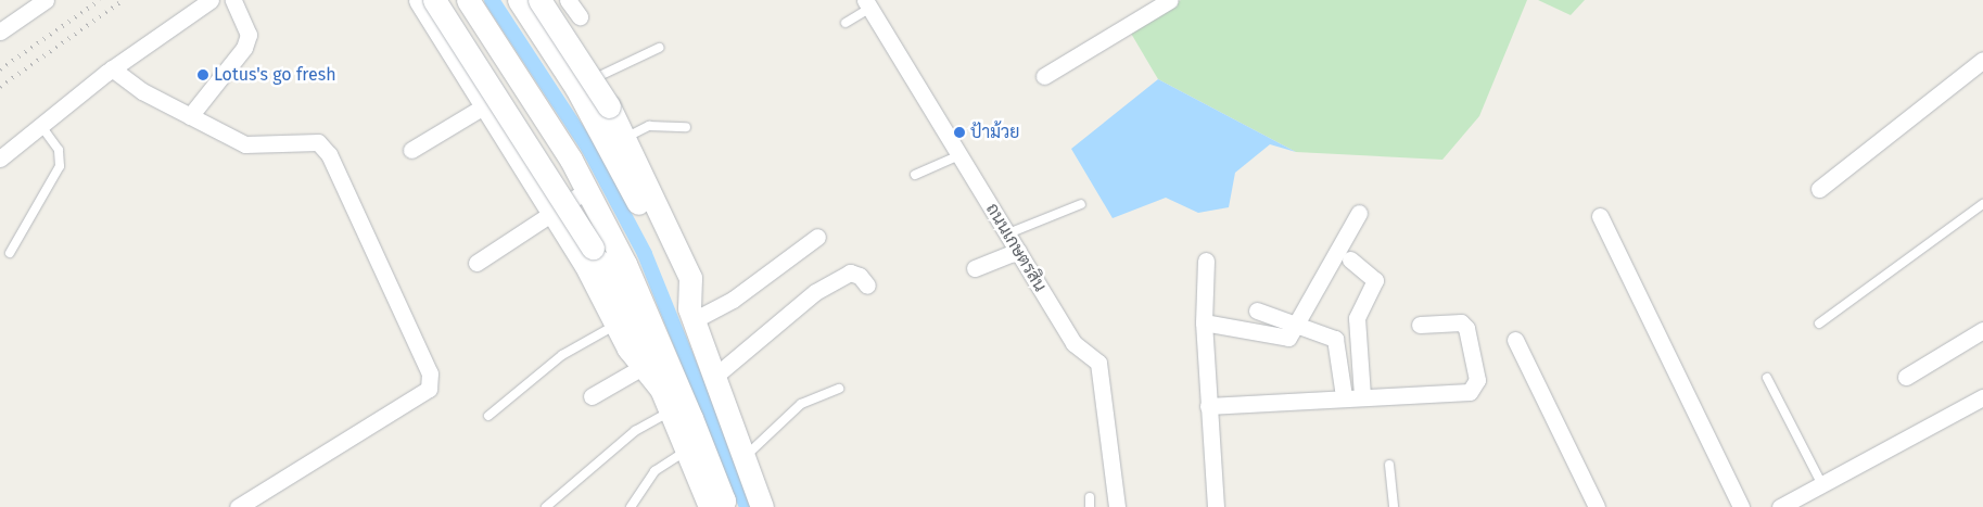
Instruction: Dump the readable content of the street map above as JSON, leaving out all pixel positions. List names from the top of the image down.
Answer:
{
  "streets": {
    "street": ["ถนนเกษตรสิน"]
  },
  "places": ["Lotus's go fresh", "ป้าม้วย"]
}
